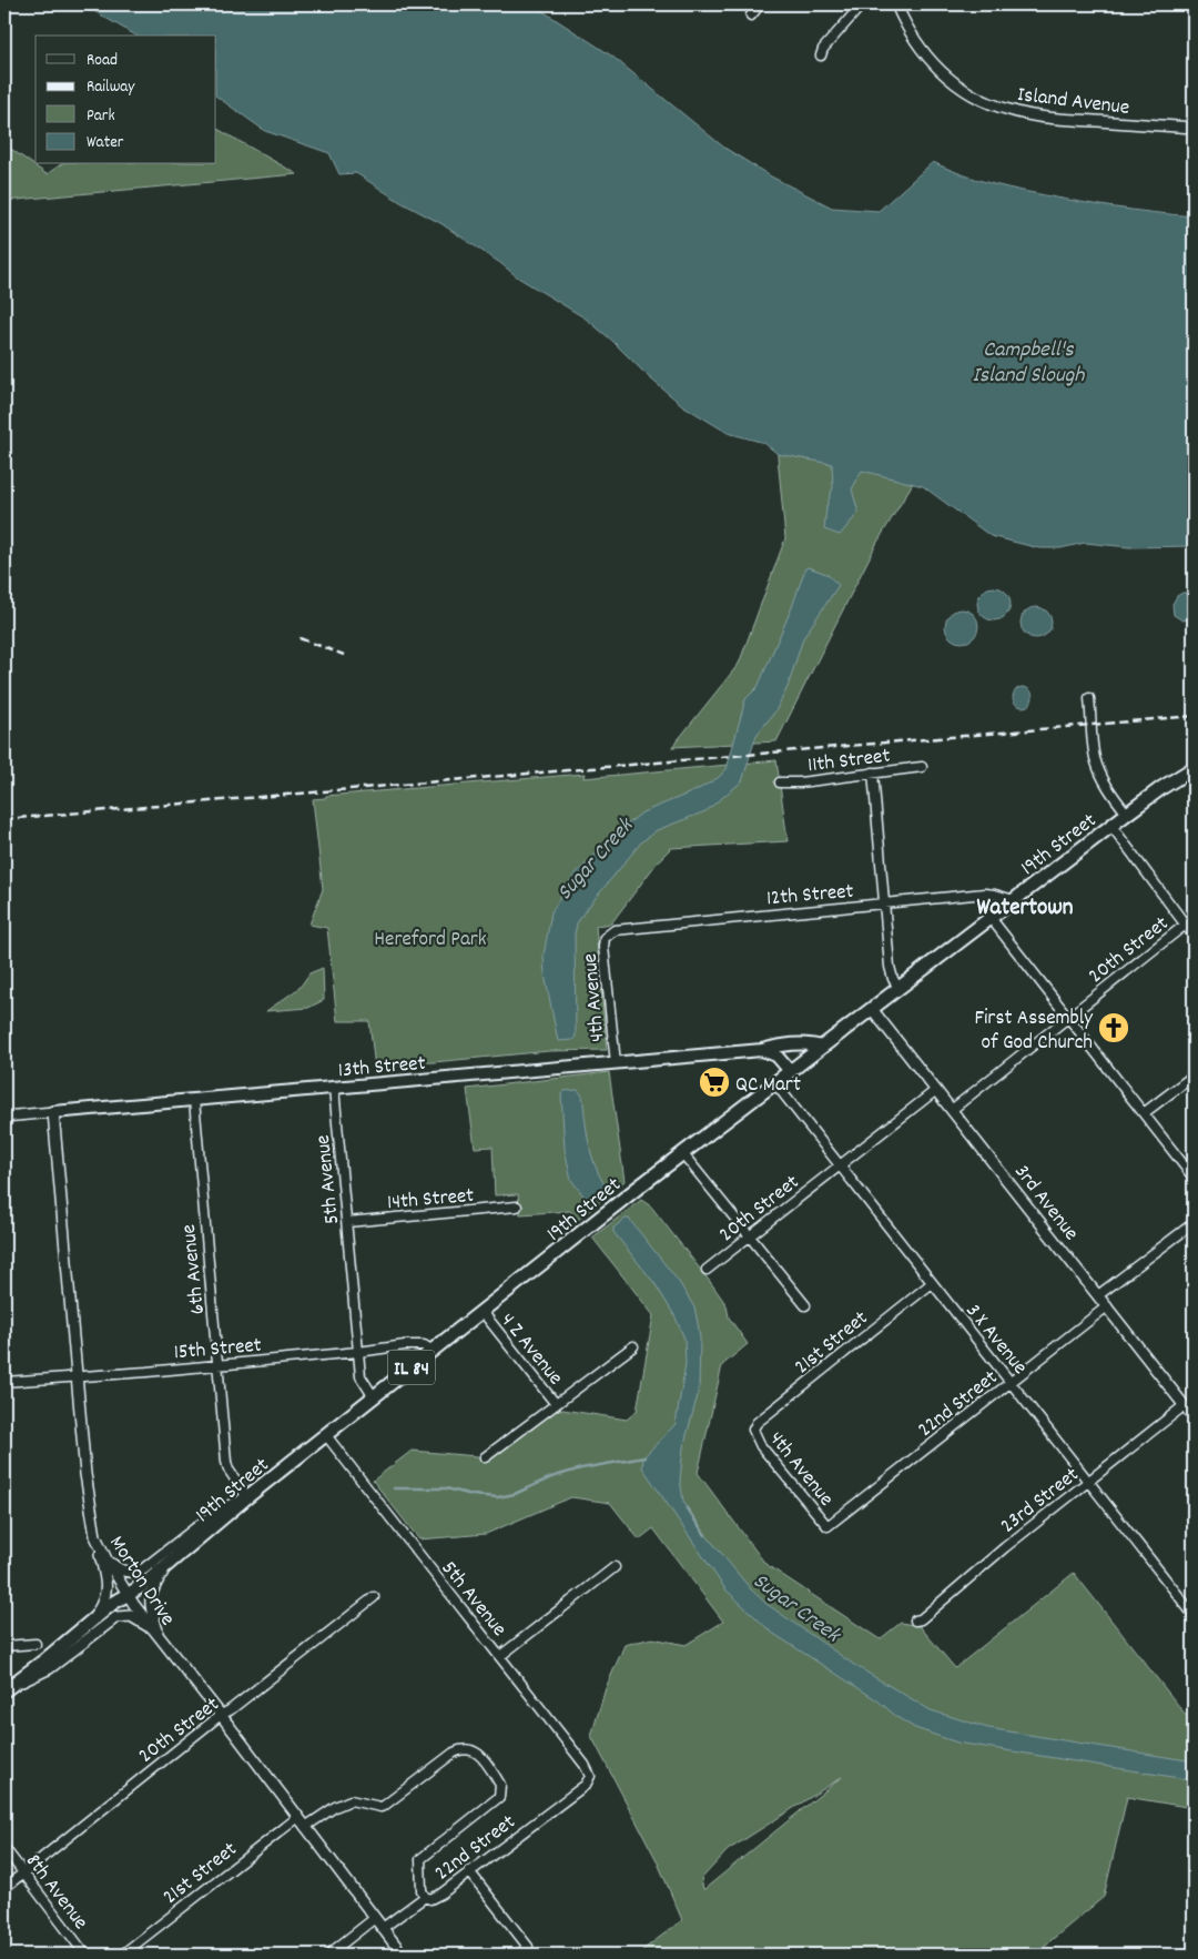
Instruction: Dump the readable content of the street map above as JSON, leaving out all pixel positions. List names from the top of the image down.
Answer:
{
  "streets": {
    "main road": ["19th Street", "13th Street", "IL 84"],
    "street": [
      "Island Avenue",
      "11th Street",
      "12th Street",
      "20th Street",
      "4th Avenue",
      "5th Avenue",
      "14th Street",
      "3rd Avenue",
      "6th Avenue",
      "3 X Avenue",
      "21st Street",
      "15th Street",
      "4 Z Avenue",
      "22nd Street",
      "23rd Street",
      "Morton Drive",
      "8th Avenue"
    ]
  },
  "crossings": [
    ["19th Street", "12th Street"],
    ["19th Street", "13th Street"],
    ["19th Street", "5th Avenue"],
    ["19th Street", "3rd Avenue"],
    ["19th Street", "6th Avenue"],
    ["19th Street", "3 X Avenue"],
    ["19th Street", "15th Street"],
    ["19th Street", "4 Z Avenue"],
    ["19th Street", "Morton Drive"],
    ["12th Street", "4th Avenue"],
    ["20th Street", "3rd Avenue"],
    ["20th Street", "3 X Avenue"],
    ["20th Street", "Morton Drive"],
    ["20th Street", "8th Avenue"],
    ["4th Avenue", "13th Street"],
    ["4th Avenue", "21st Street"],
    ["4th Avenue", "22nd Street"],
    ["13th Street", "5th Avenue"],
    ["13th Street", "6th Avenue"],
    ["13th Street", "Morton Drive"],
    ["5th Avenue", "14th Street"],
    ["5th Avenue", "15th Street"],
    ["5th Avenue", "22nd Street"],
    ["3rd Avenue", "22nd Street"],
    ["3rd Avenue", "23rd Street"],
    ["6th Avenue", "15th Street"],
    ["3 X Avenue", "21st Street"],
    ["3 X Avenue", "22nd Street"],
    ["3 X Avenue", "23rd Street"],
    ["21st Street", "Morton Drive"],
    ["15th Street", "Morton Drive"],
    ["22nd Street", "Morton Drive"]
  ],
  "districts": ["Watertown"],
  "water": ["Campbell's Island Slough", "Sugar Creek"],
  "parks": ["Hereford Park"],
  "places": {
    "church": ["First Assembly of God Church"],
    "supermarket": ["QC Mart"]
  },
  "legend": [
    "Road",
    "Railway",
    "Park",
    "Water"
  ]
}
